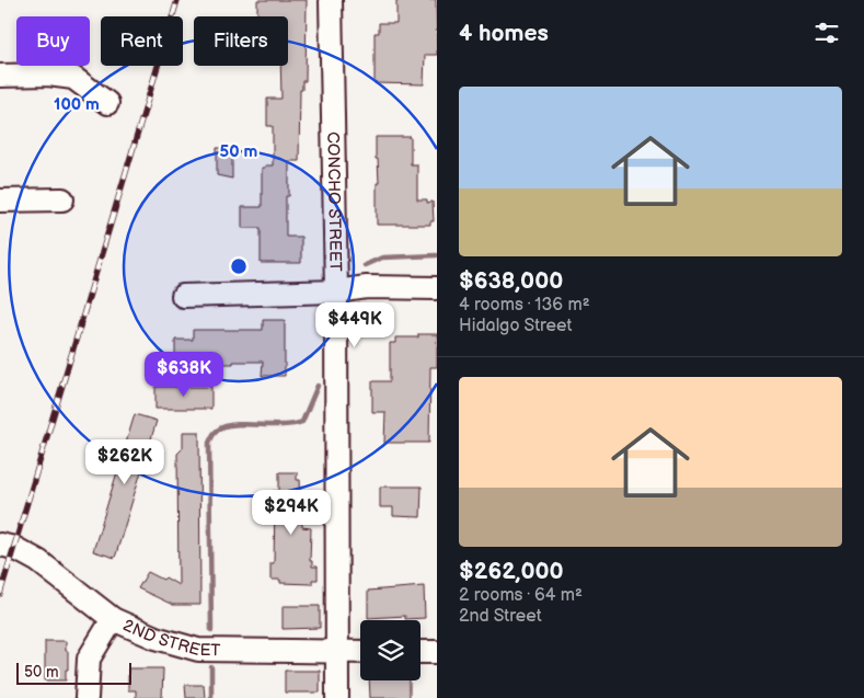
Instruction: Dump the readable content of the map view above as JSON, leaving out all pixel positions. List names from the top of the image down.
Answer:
{
  "streets": {
    "street": ["CONCHO STREET", "2ND STREET"]
  },
  "crossings": [
    ["CONCHO STREET", "2ND STREET"]
  ],
  "scale_bar": "50 m",
  "page": {
    "heading": "4 homes",
    "chip": ["Buy", "Rent", "Filters"],
    "list": [
      {
        "name": "$638,000",
        "note": "4 rooms · 136 m² · Hidalgo Street"
      },
      {
        "name": "$262,000",
        "note": "2 rooms · 64 m² · 2nd Street"
      }
    ],
    "price": [
      "$449K",
      "$638K",
      "$262K",
      "$294K"
    ],
    "scale": "50 m"
  },
  "rings": ["100 m", "50 m"]
}
